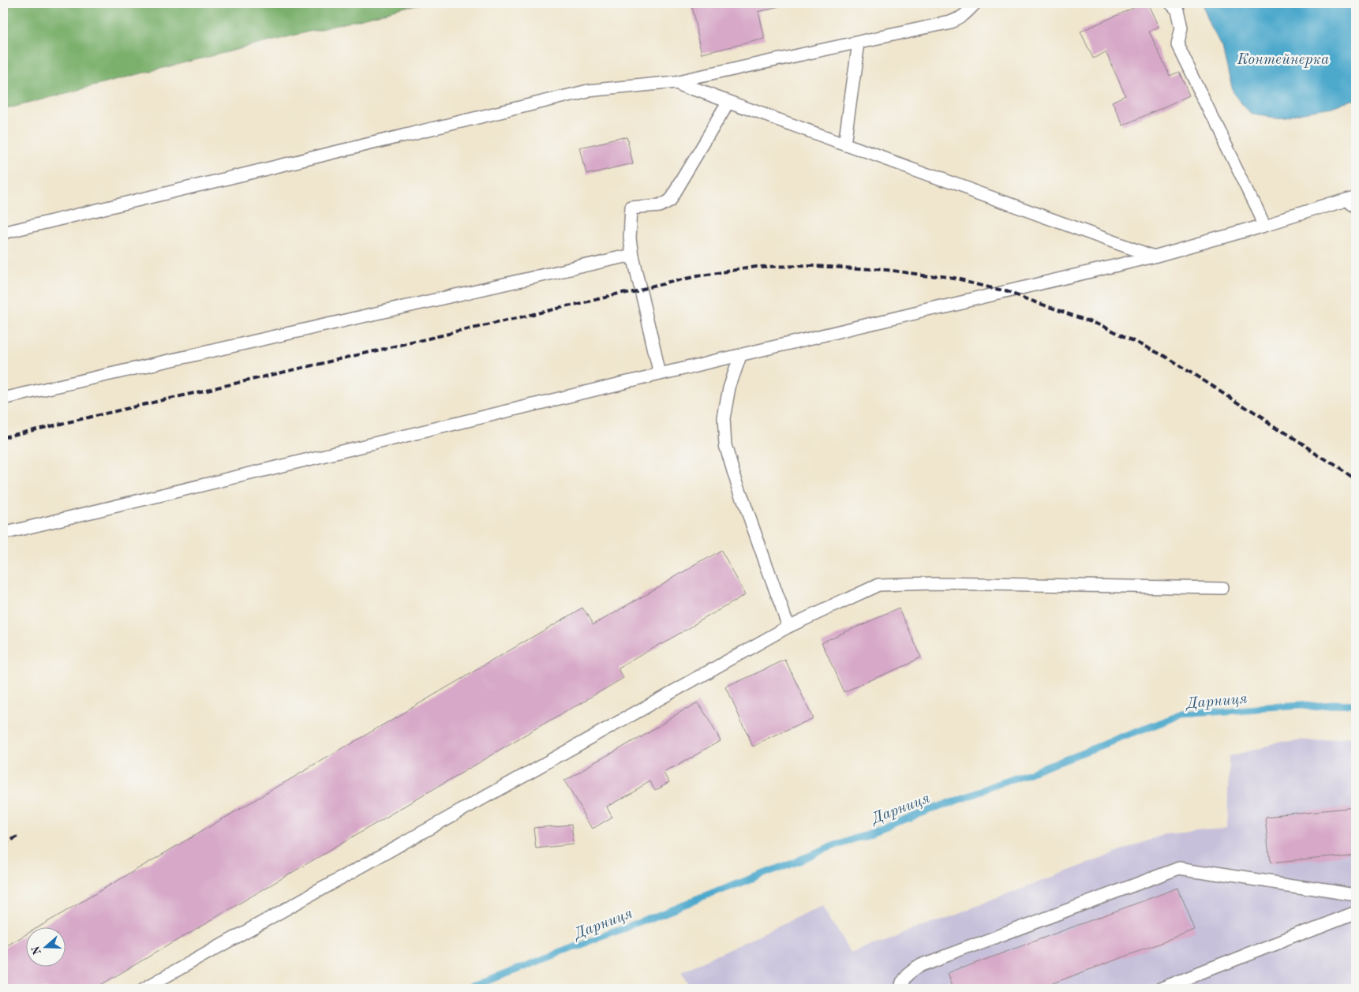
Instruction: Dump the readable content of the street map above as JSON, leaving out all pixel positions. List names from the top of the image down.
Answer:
{
  "water": ["Контейнерка", "Дарниця"],
  "north": "left"
}
